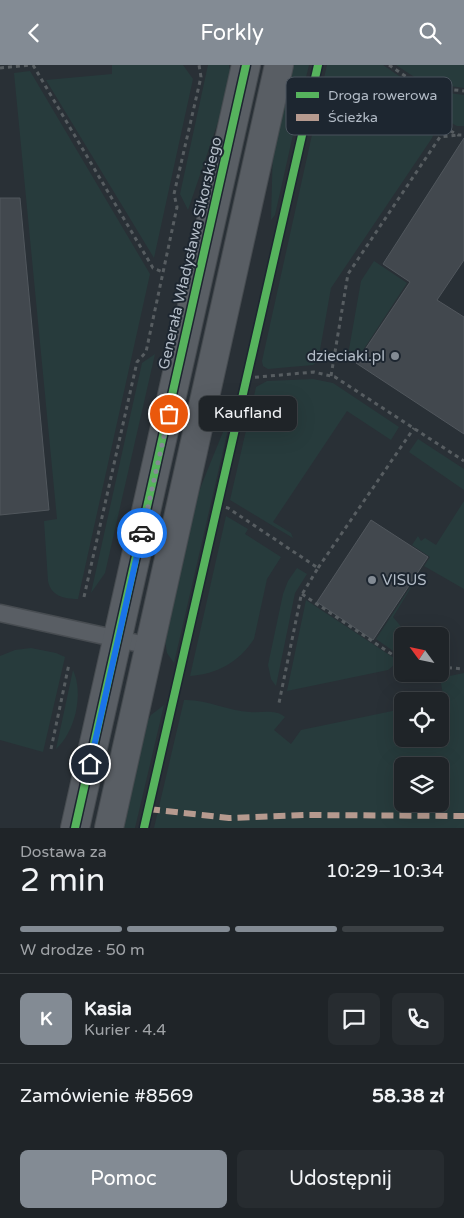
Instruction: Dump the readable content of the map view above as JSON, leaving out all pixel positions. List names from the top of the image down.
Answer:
{
  "streets": {
    "street": ["Generała Władysława Sikorskiego"]
  },
  "places": ["dzieciaki.pl", "Kaufland", "VISUS"],
  "legend": ["Droga rowerowa", "Ścieżka"],
  "north": "top left",
  "page": {
    "header": "Forkly",
    "bubble": "Kaufland",
    "heading": ["2 min", "Dostawa za", "10:29–10:34"],
    "panel": [
      "Kasia",
      "Kurier · 4.4",
      "Zamówienie #8569",
      "58.38 zł"
    ],
    "bar": "W drodze · 50 m",
    "round": "K",
    "buttons": ["Pomoc", "Udostępnij"]
  }
}
